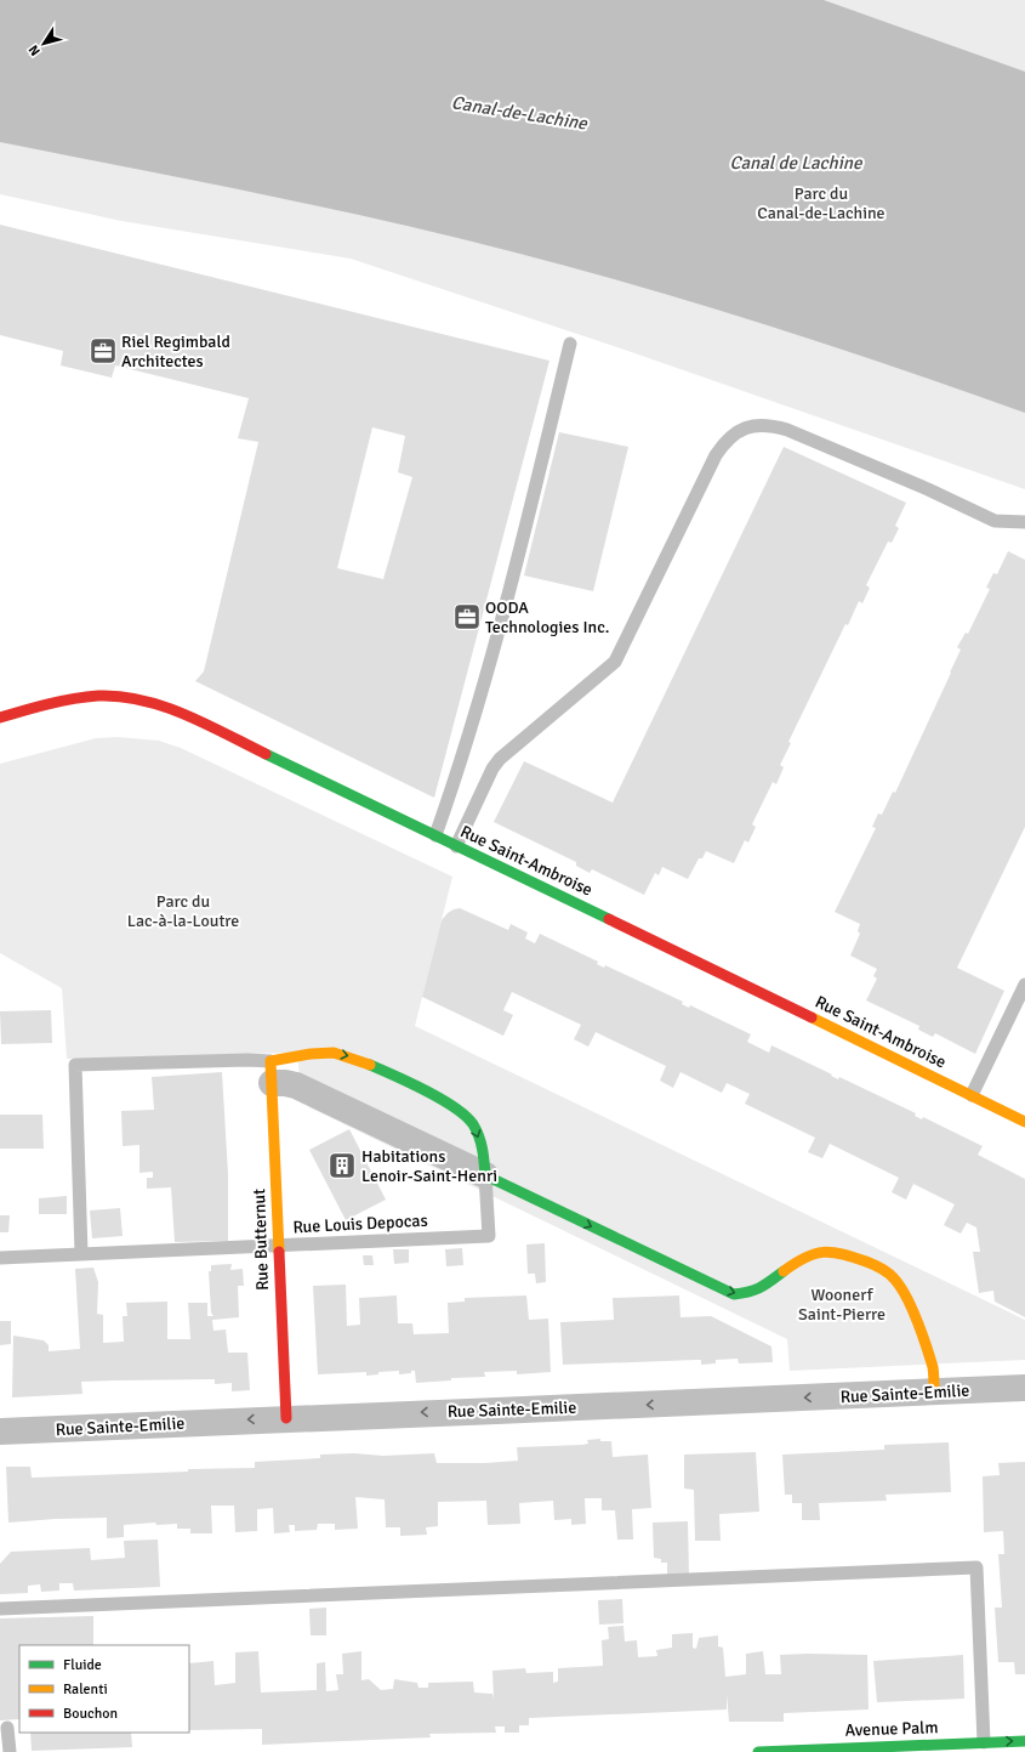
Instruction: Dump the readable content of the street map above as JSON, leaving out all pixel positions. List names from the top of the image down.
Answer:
{
  "streets": {
    "street": [
      "Rue Saint-Ambroise",
      "Rue Butternut",
      "Rue Sainte-Emilie",
      "Avenue Palm"
    ],
    "lane": ["Rue Louis Depocas"]
  },
  "crossings": [
    ["Rue Louis Depocas", "Rue Butternut"],
    ["Rue Butternut", "Rue Sainte-Emilie"]
  ],
  "one_way": ["Rue Sainte-Emilie"],
  "water": ["Canal-de-Lachine", "Canal de Lachine"],
  "parks": ["Parc du Canal-de-Lachine", "Parc du Lac-à-la-Loutre", "Woonerf Saint-Pierre"],
  "places": {
    "office": ["Riel Regimbald Architectes", "OODA Technologies Inc."],
    "building": ["Habitations Lenoir-Saint-Henri"]
  },
  "legend": ["Fluide", "Ralenti", "Bouchon"],
  "north": "bottom left"
}
